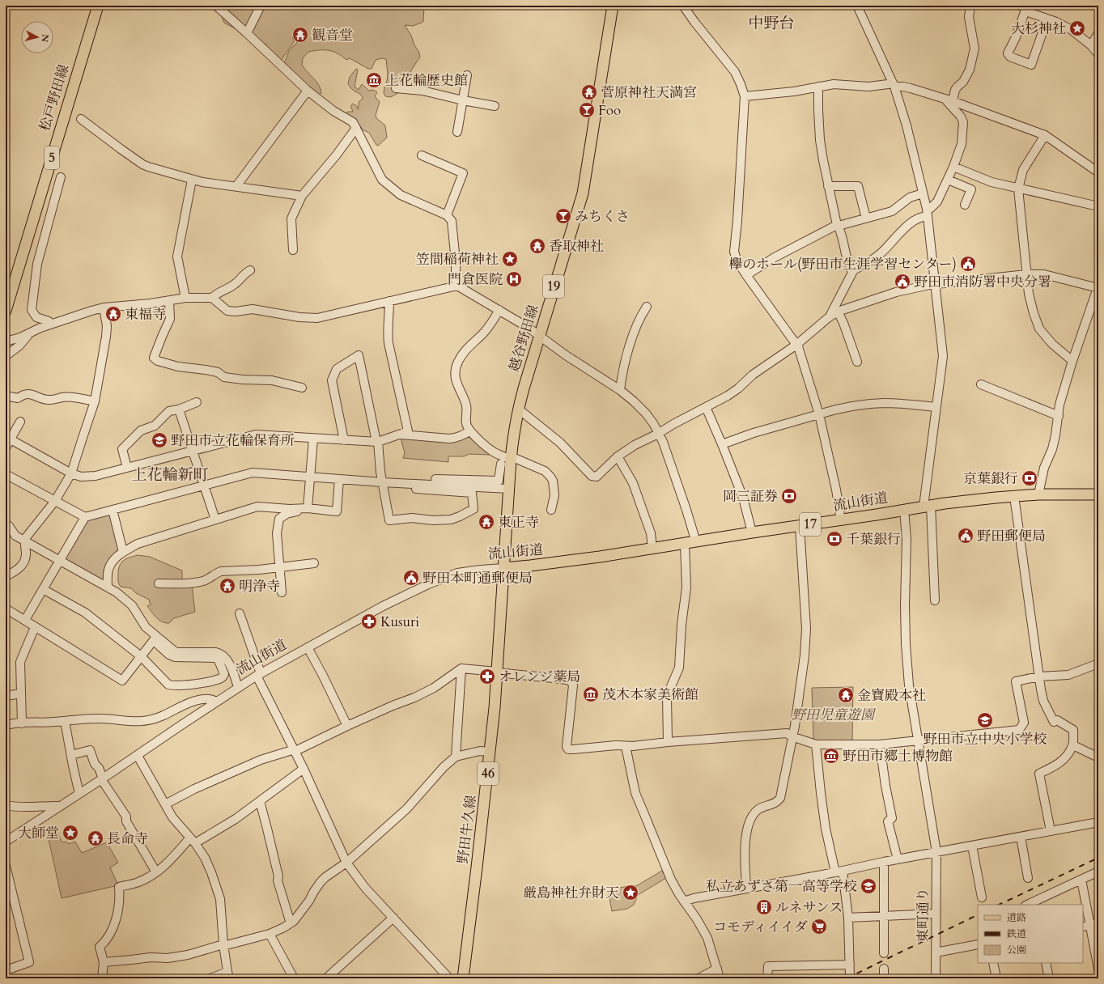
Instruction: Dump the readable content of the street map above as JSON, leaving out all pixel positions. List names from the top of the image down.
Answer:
{
  "streets": {
    "main road": [
      "松戸野田線",
      "5",
      "19",
      "越谷野田線",
      "流山街道",
      "17",
      "46",
      "野田牛久線"
    ],
    "street": ["東町通り"]
  },
  "crossings": [
    ["越谷野田線", "流山街道"],
    ["越谷野田線", "野田牛久線"],
    ["流山街道", "野田牛久線"],
    ["流山街道", "東町通り"]
  ],
  "districts": ["中野台", "上花輪新町"],
  "parks": ["野田児童遊園"],
  "places": {
    "place": [
      "大杉神社",
      "笠間稲荷神社",
      "大師堂",
      "厳島神社弁財天"
    ],
    "temple": [
      "観音堂",
      "菅原神社天満宮",
      "香取神社",
      "東福寺",
      "東正寺",
      "明浄寺",
      "金寶殿本社",
      "長命寺"
    ],
    "museum": ["上花輪歴史館", "茂木本家美術館", "野田市郷土博物館"],
    "bar": ["Foo", "みちくさ"],
    "public building": [
      "欅のホール(野田市生涯学習センター)",
      "野田市消防署中央分署",
      "野田郵便局",
      "野田本町通郵便局"
    ],
    "hospital": ["門倉医院"],
    "school or university": ["野田市立花輪保育所", "野田市立中央小学校", "私立あずさ第一高等学校"],
    "bank": ["京葉銀行", "岡三証券", "千葉銀行"],
    "pharmacy": ["Kusuri", "オレンジ薬局"],
    "building": ["ルネサンス"],
    "supermarket": ["コモディイイダ"]
  },
  "legend": ["道路", "鉄道", "公園"],
  "north": "right"
}
